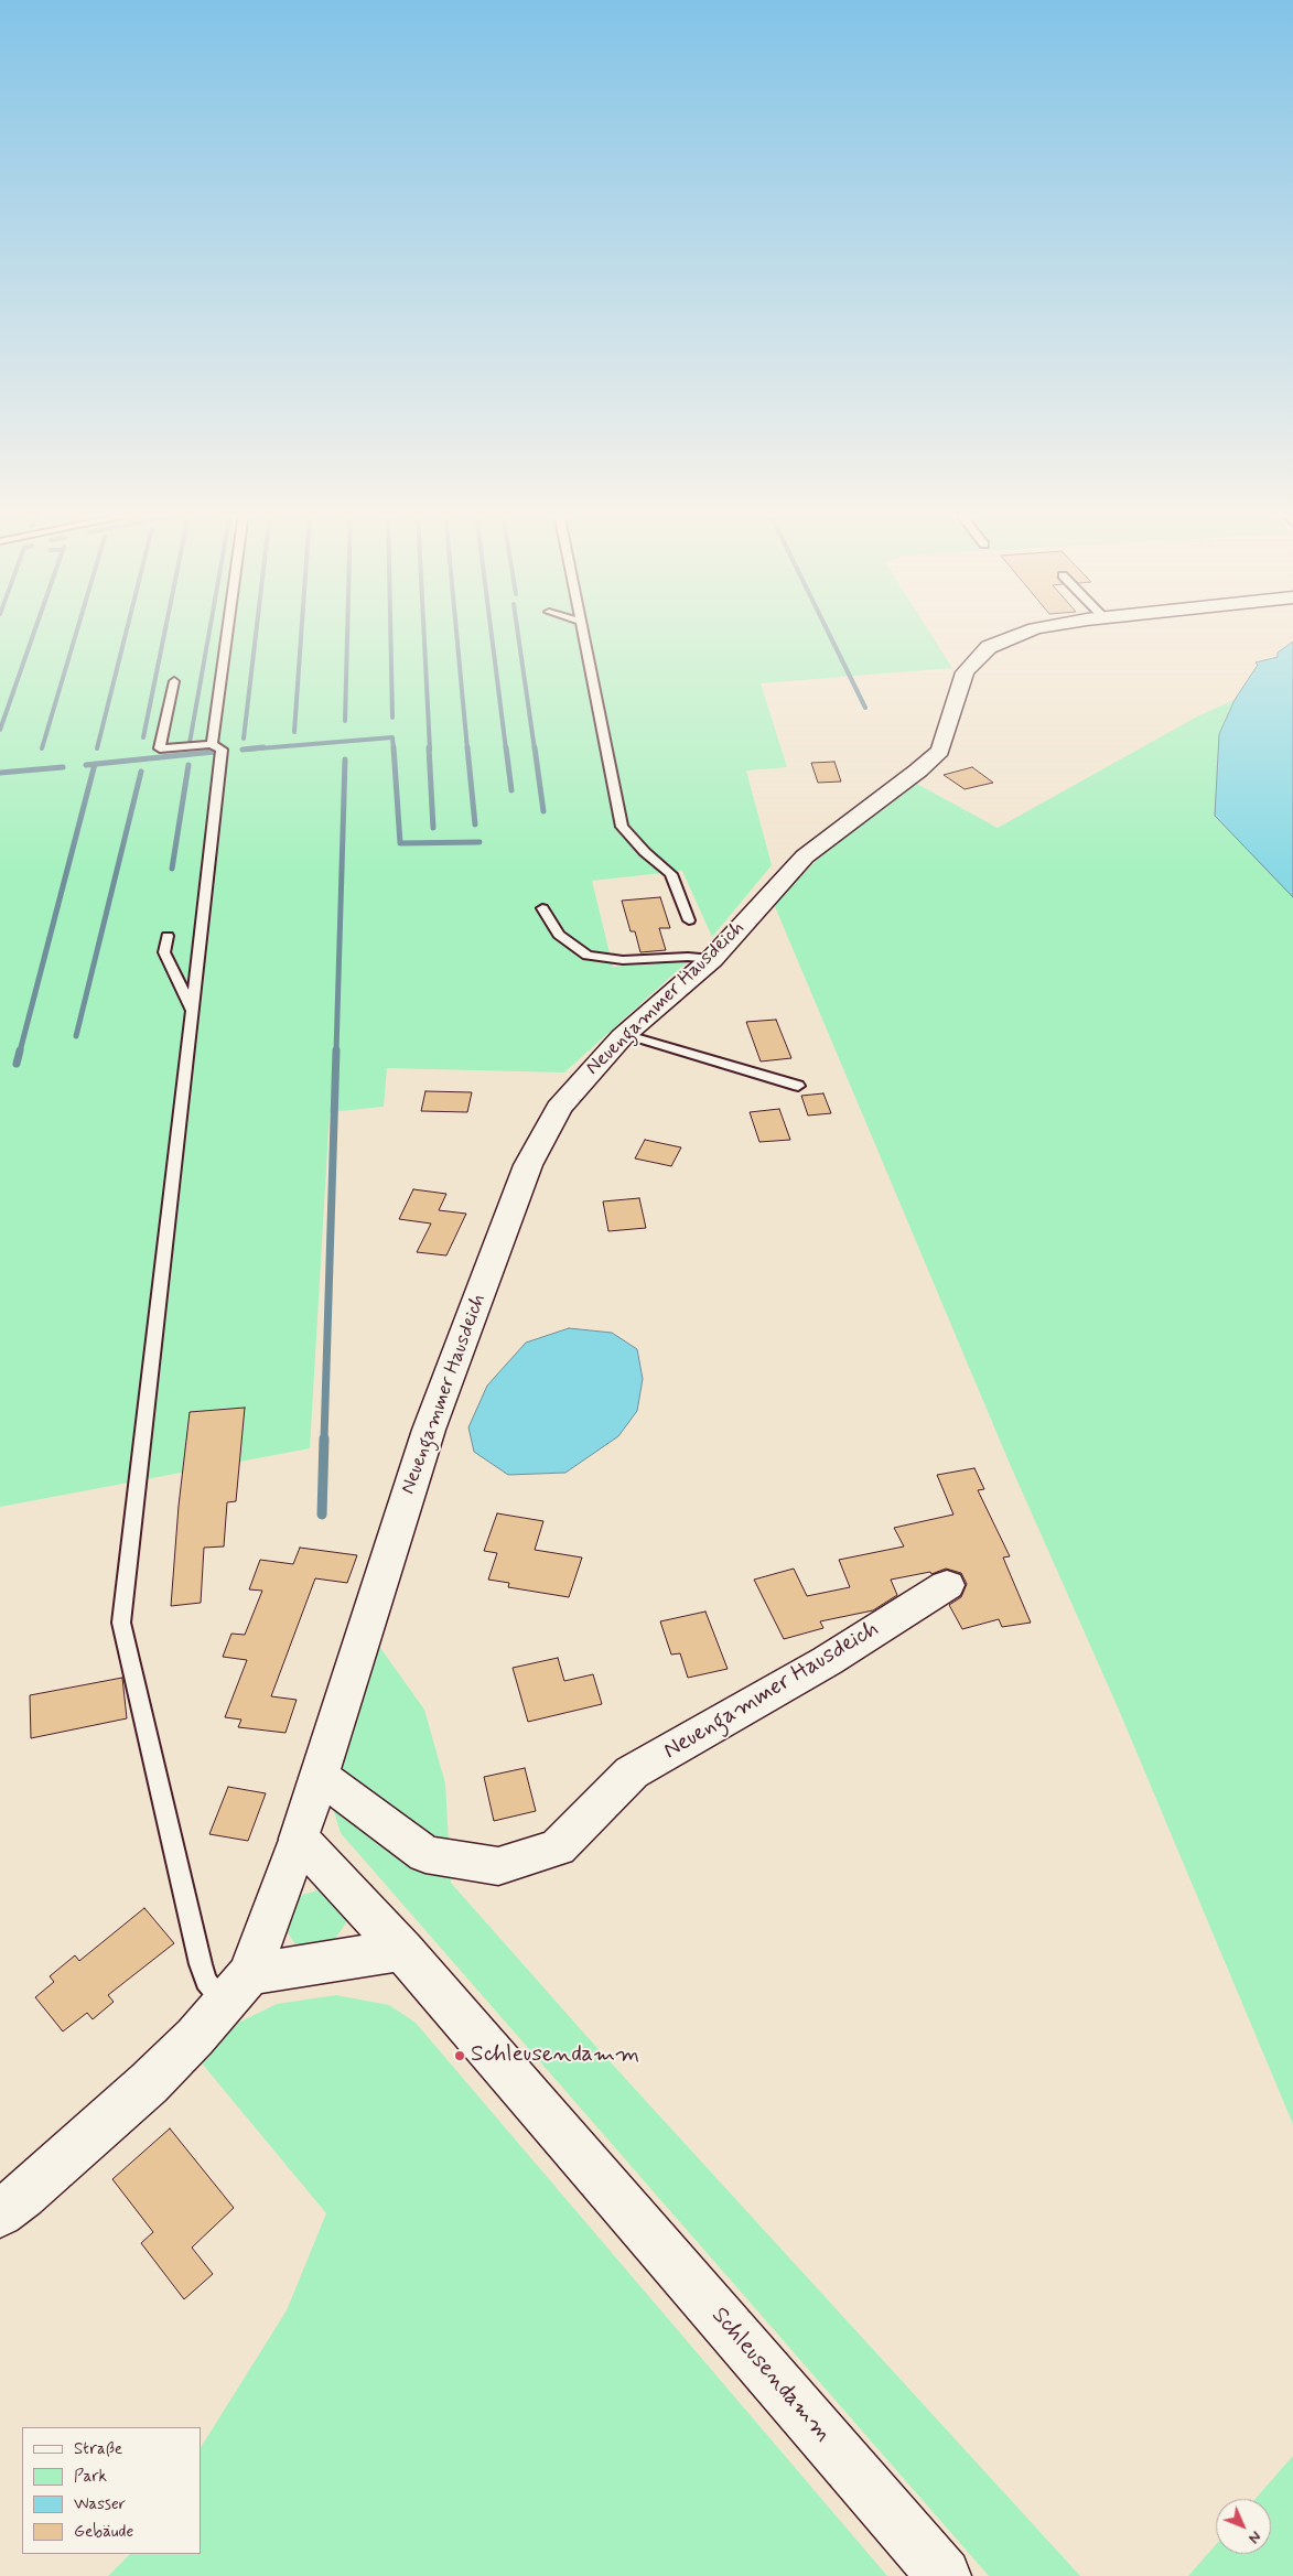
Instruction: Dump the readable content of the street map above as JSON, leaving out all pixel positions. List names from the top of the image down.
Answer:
{
  "streets": {
    "street": ["Neuengammer Hausdeich", "Schleusendamm"]
  },
  "crossings": [
    ["Neuengammer Hausdeich", "Schleusendamm"]
  ],
  "places": ["Schleusendamm"],
  "legend": [
    "Straße",
    "Park",
    "Wasser",
    "Gebäude"
  ],
  "north": "bottom right"
}
